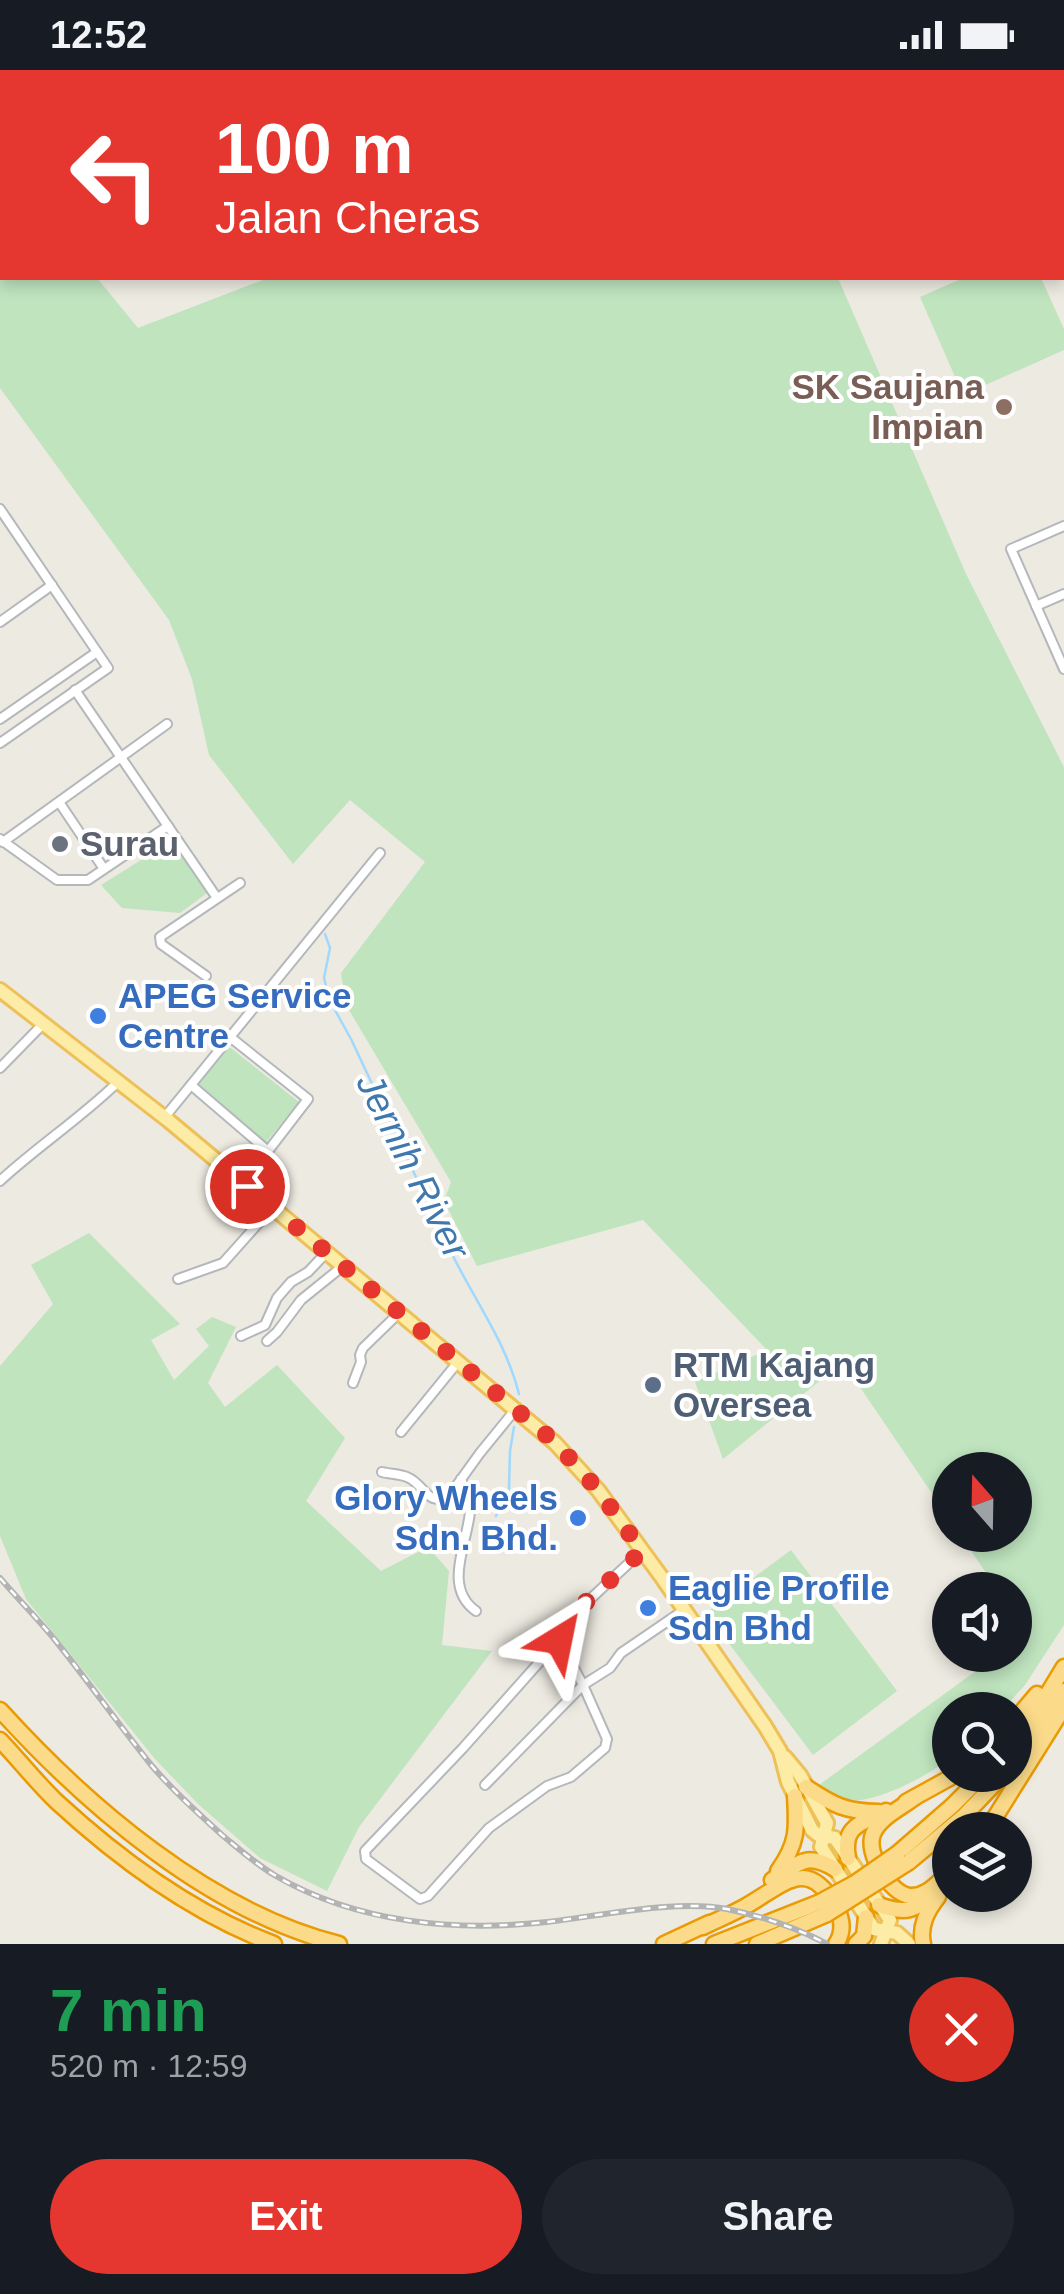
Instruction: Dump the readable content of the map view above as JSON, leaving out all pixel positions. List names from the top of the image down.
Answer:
{
  "water": ["Jernih River"],
  "places": [
    "SK Saujana Impian",
    "Surau",
    "APEG Service Centre",
    "RTM Kajang Oversea",
    "Glory Wheels Sdn. Bhd.",
    "Eaglie Profile Sdn Bhd"
  ],
  "north": "top",
  "page": {
    "status": "12:52",
    "turn": ["100 m", "Jalan Cheras"],
    "heading": ["7 min", "520 m · 12:59"],
    "buttons": ["Exit", "Share"]
  }
}
